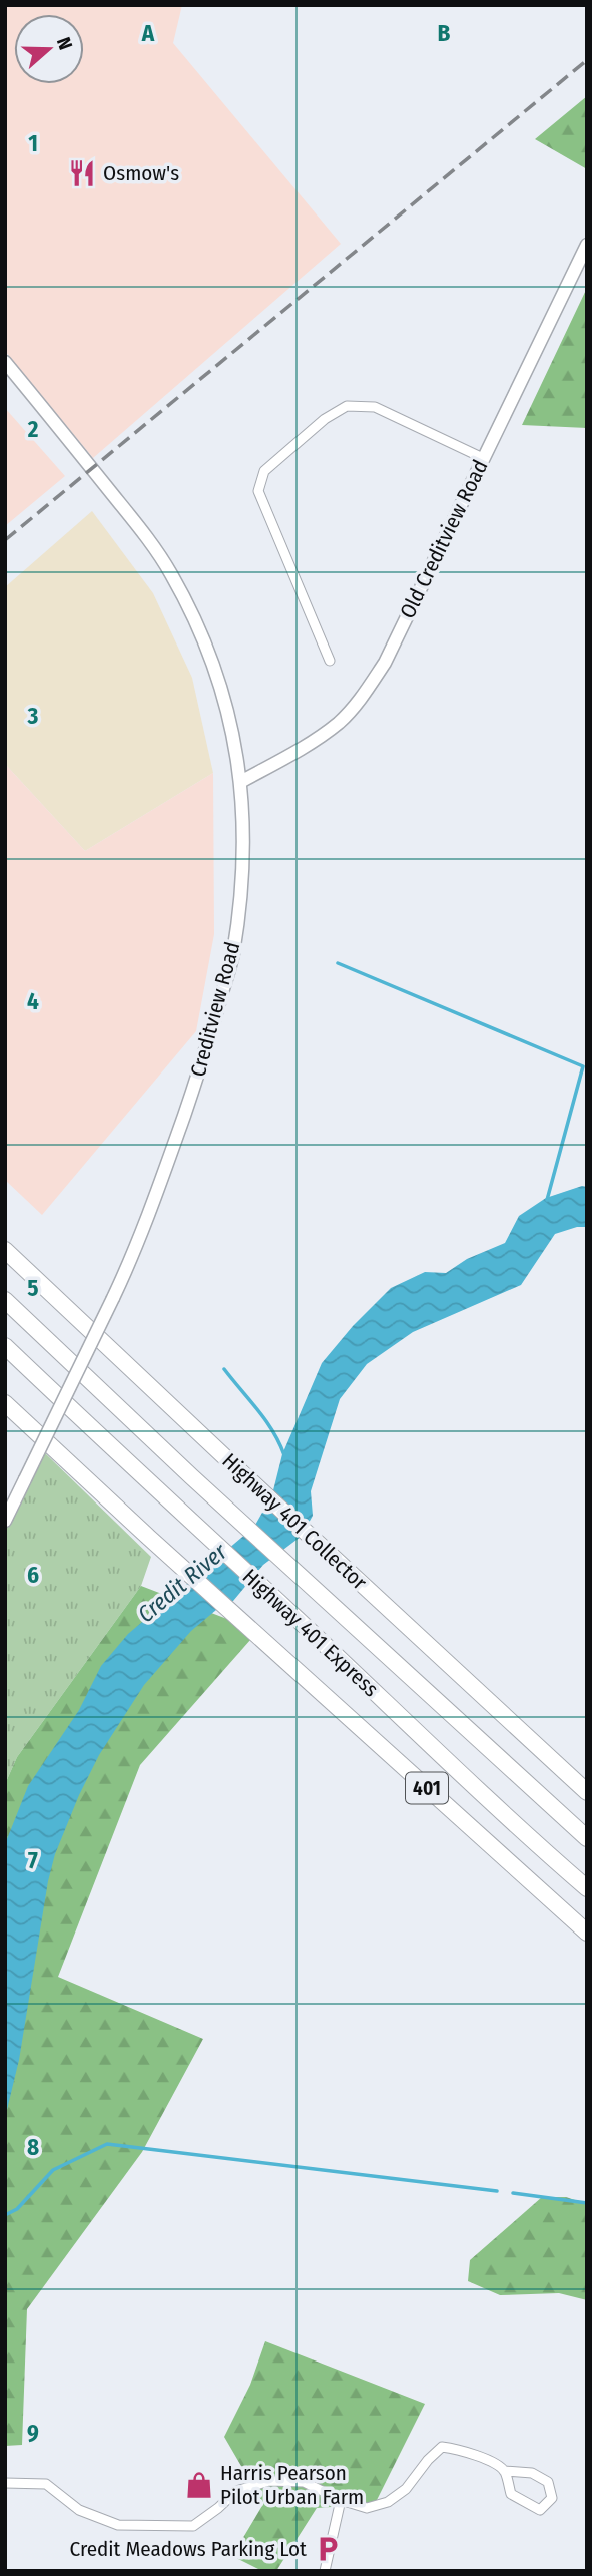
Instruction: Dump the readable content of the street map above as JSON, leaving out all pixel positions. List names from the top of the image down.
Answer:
{
  "streets": {
    "highway": ["Highway 401 Collector", "Highway 401 Express", "401"],
    "main road": ["Old Creditview Road", "Creditview Road"]
  },
  "crossings": [
    ["Old Creditview Road", "Creditview Road"]
  ],
  "water": ["Credit River"],
  "places": {
    "restaurant": ["Osmow's"],
    "shop": ["Harris Pearson Pilot Urban Farm"],
    "parking": ["Credit Meadows Parking Lot"]
  },
  "north": "right",
  "grid": {
    "columns": ["A", "B"],
    "rows": [
      "1",
      "2",
      "3",
      "4",
      "5",
      "6",
      "7",
      "8",
      "9"
    ]
  }
}
